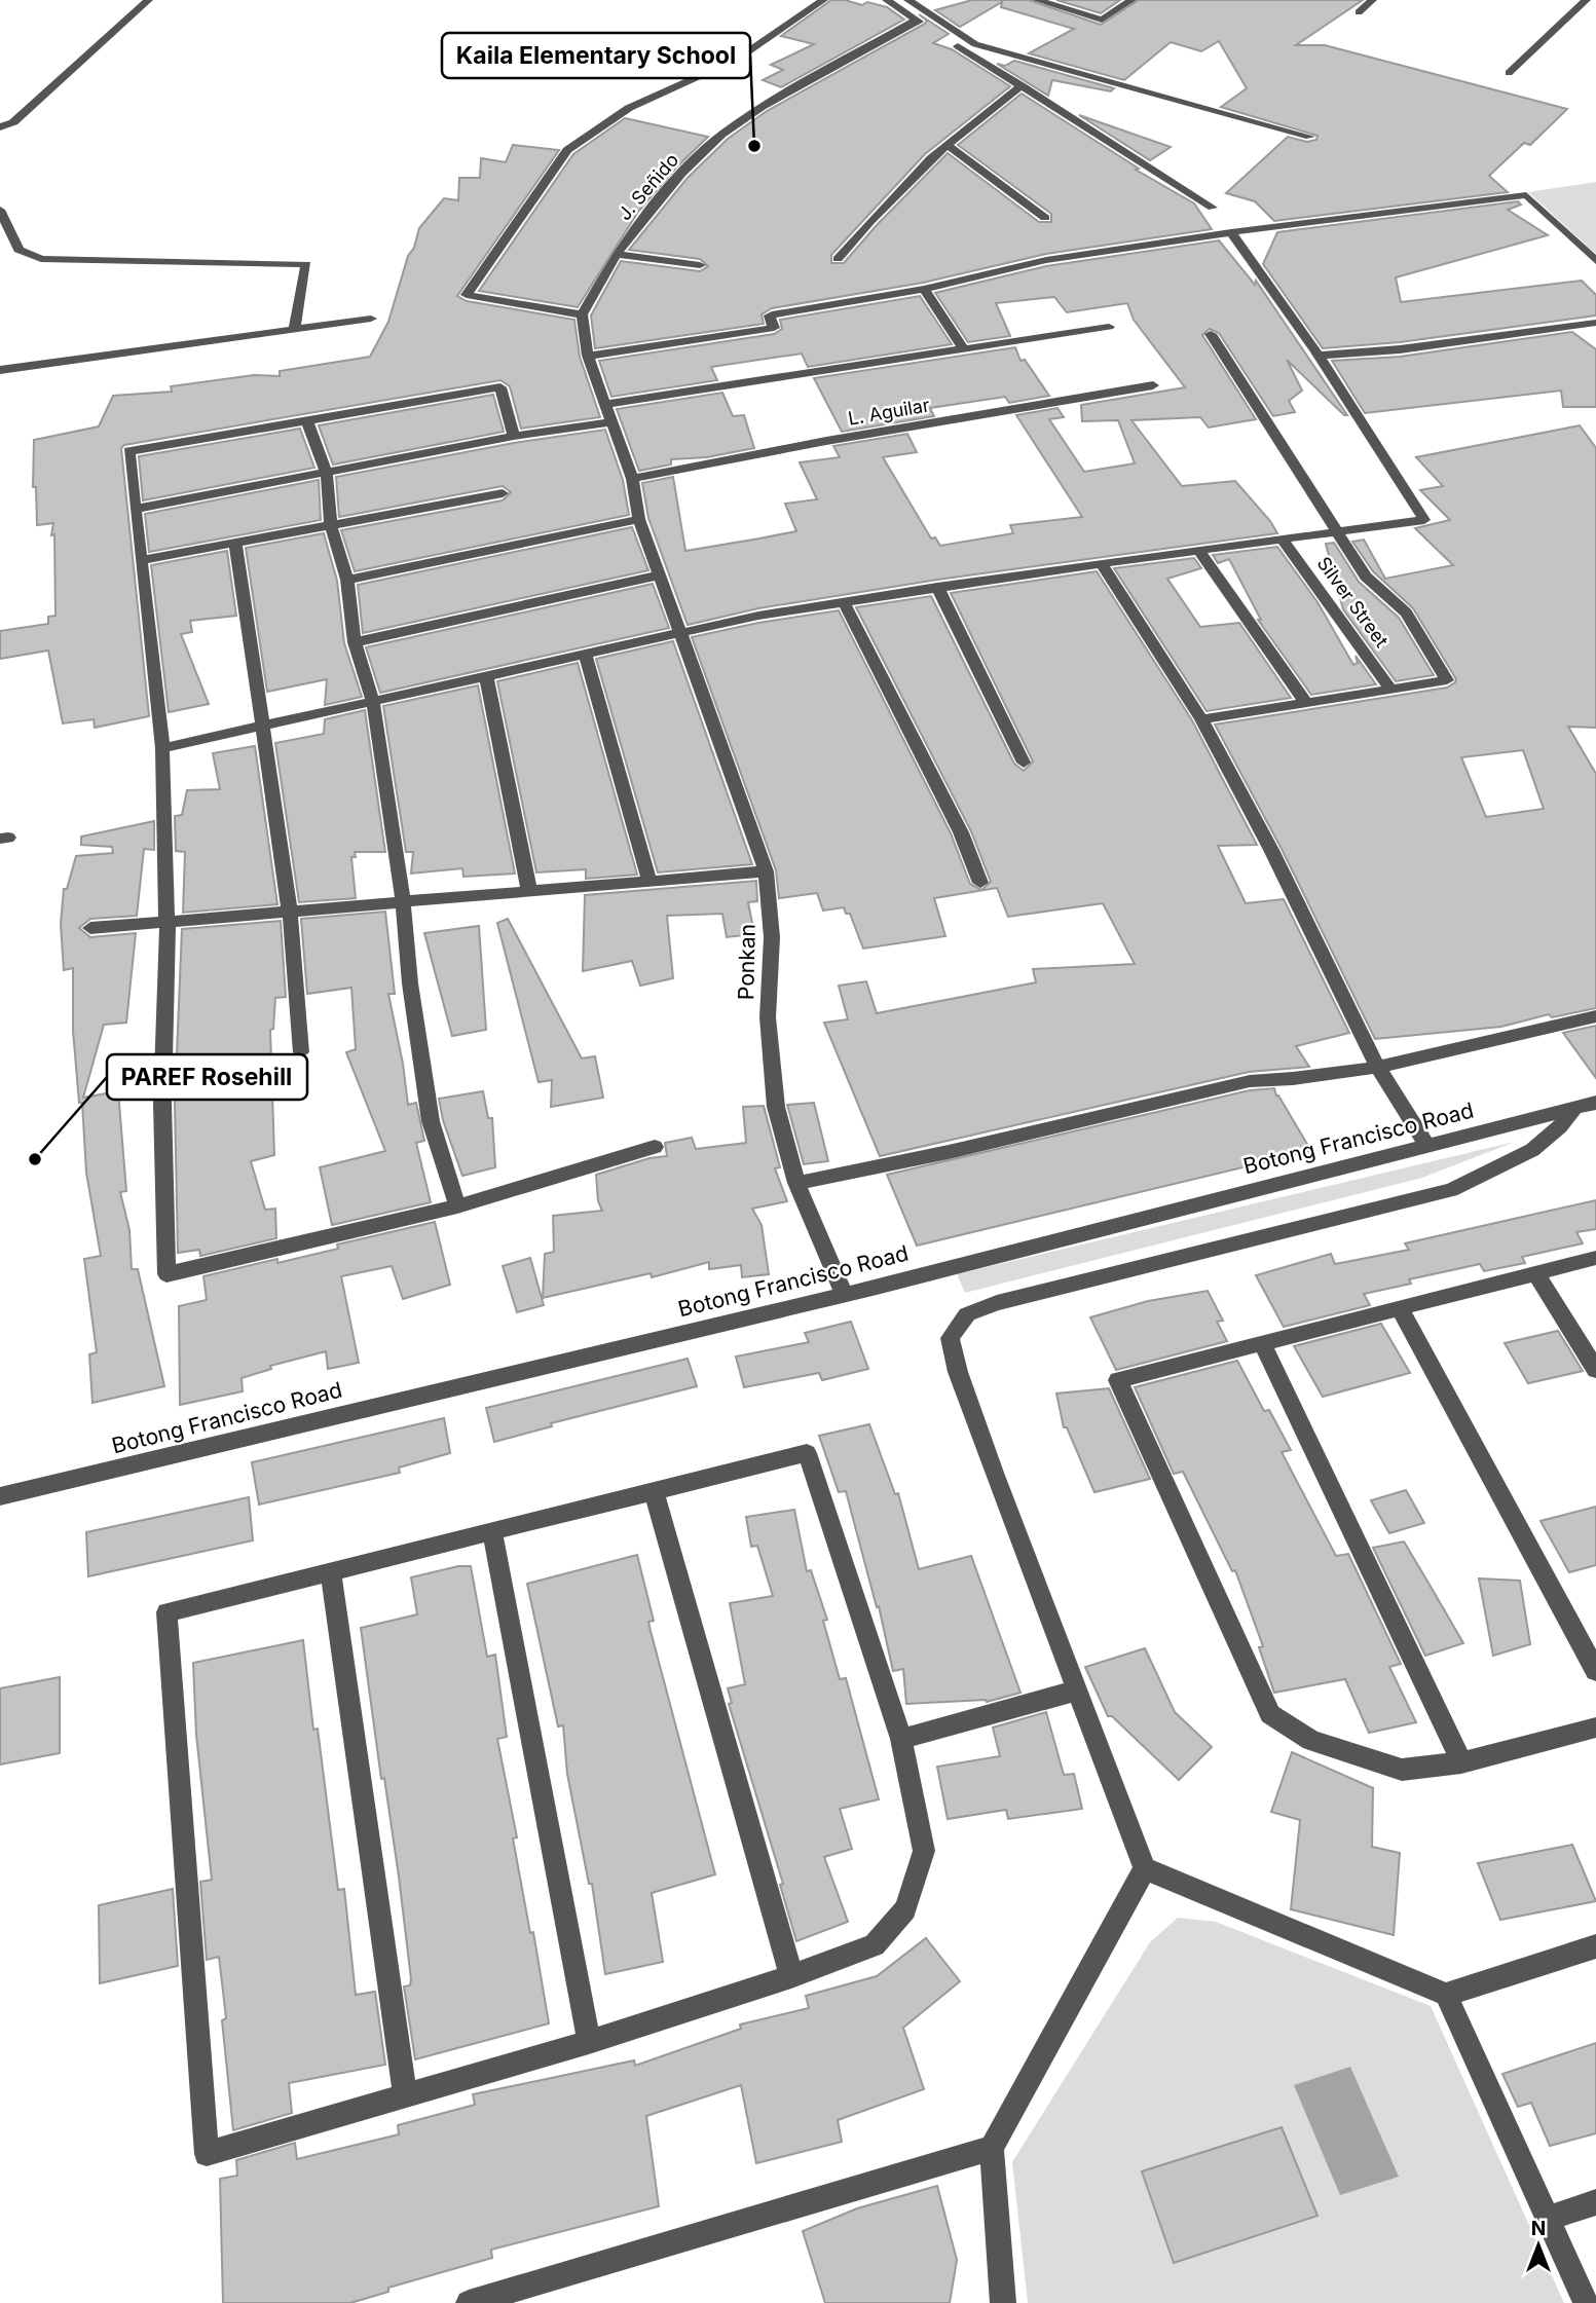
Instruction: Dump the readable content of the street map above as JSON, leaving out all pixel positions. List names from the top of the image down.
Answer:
{
  "streets": {
    "street": [
      "J. Señido",
      "L. Aguilar",
      "Silver Street",
      "Ponkan",
      "Botong Francisco Road"
    ]
  },
  "crossings": [
    ["L. Aguilar", "Ponkan"],
    ["Ponkan", "Botong Francisco Road"]
  ],
  "places": ["Kaila Elementary School", "PAREF Rosehill"],
  "north": "top"
}
